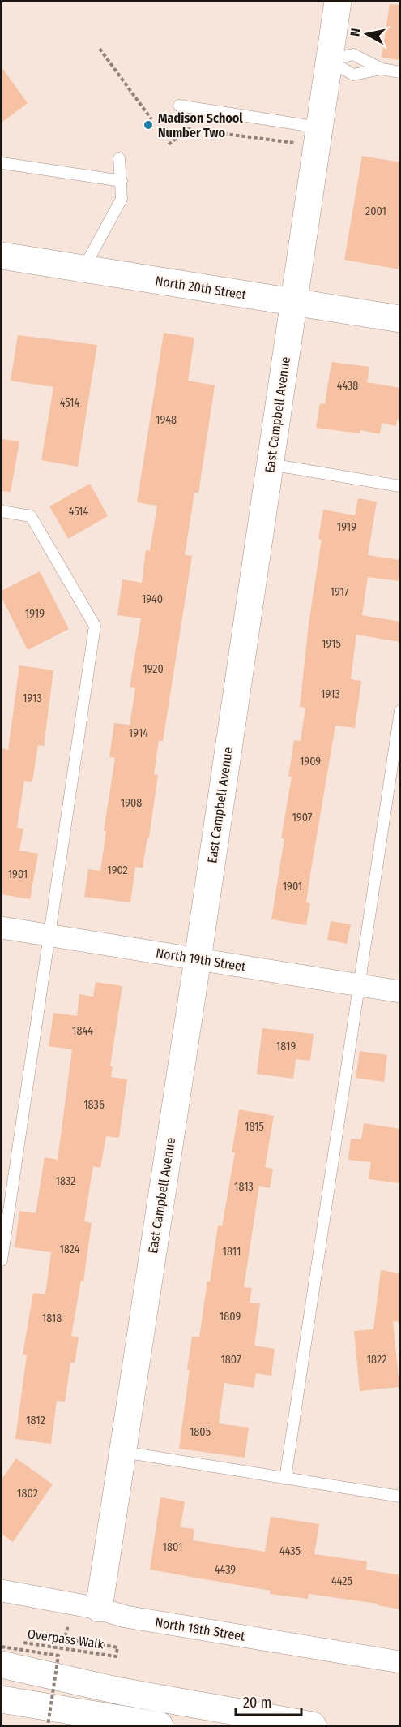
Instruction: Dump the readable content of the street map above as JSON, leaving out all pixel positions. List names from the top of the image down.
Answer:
{
  "streets": {
    "main road": ["North 20th Street", "East Campbell Avenue"],
    "street": ["North 19th Street", "North 18th Street"],
    "path": ["Overpass Walk"]
  },
  "crossings": [
    ["North 20th Street", "East Campbell Avenue"],
    ["East Campbell Avenue", "North 19th Street"],
    ["East Campbell Avenue", "North 18th Street"],
    ["North 18th Street", "Overpass Walk"]
  ],
  "places": ["Madison School Number Two"],
  "house_numbers": [
    "2001",
    "4438",
    "4514",
    "1948",
    "4514",
    "1919",
    "1917",
    "1940",
    "1919",
    "1915",
    "1920",
    "1913",
    "1913",
    "1914",
    "1909",
    "1908",
    "1907",
    "1902",
    "1901",
    "1901",
    "1844",
    "1819",
    "1836",
    "1815",
    "1832",
    "1813",
    "1824",
    "1811",
    "1809",
    "1818",
    "1807",
    "1822",
    "1812",
    "1805",
    "1802",
    "1801",
    "4435",
    "4439",
    "4425"
  ],
  "scale_bar": "20 m",
  "north": "left"
}
